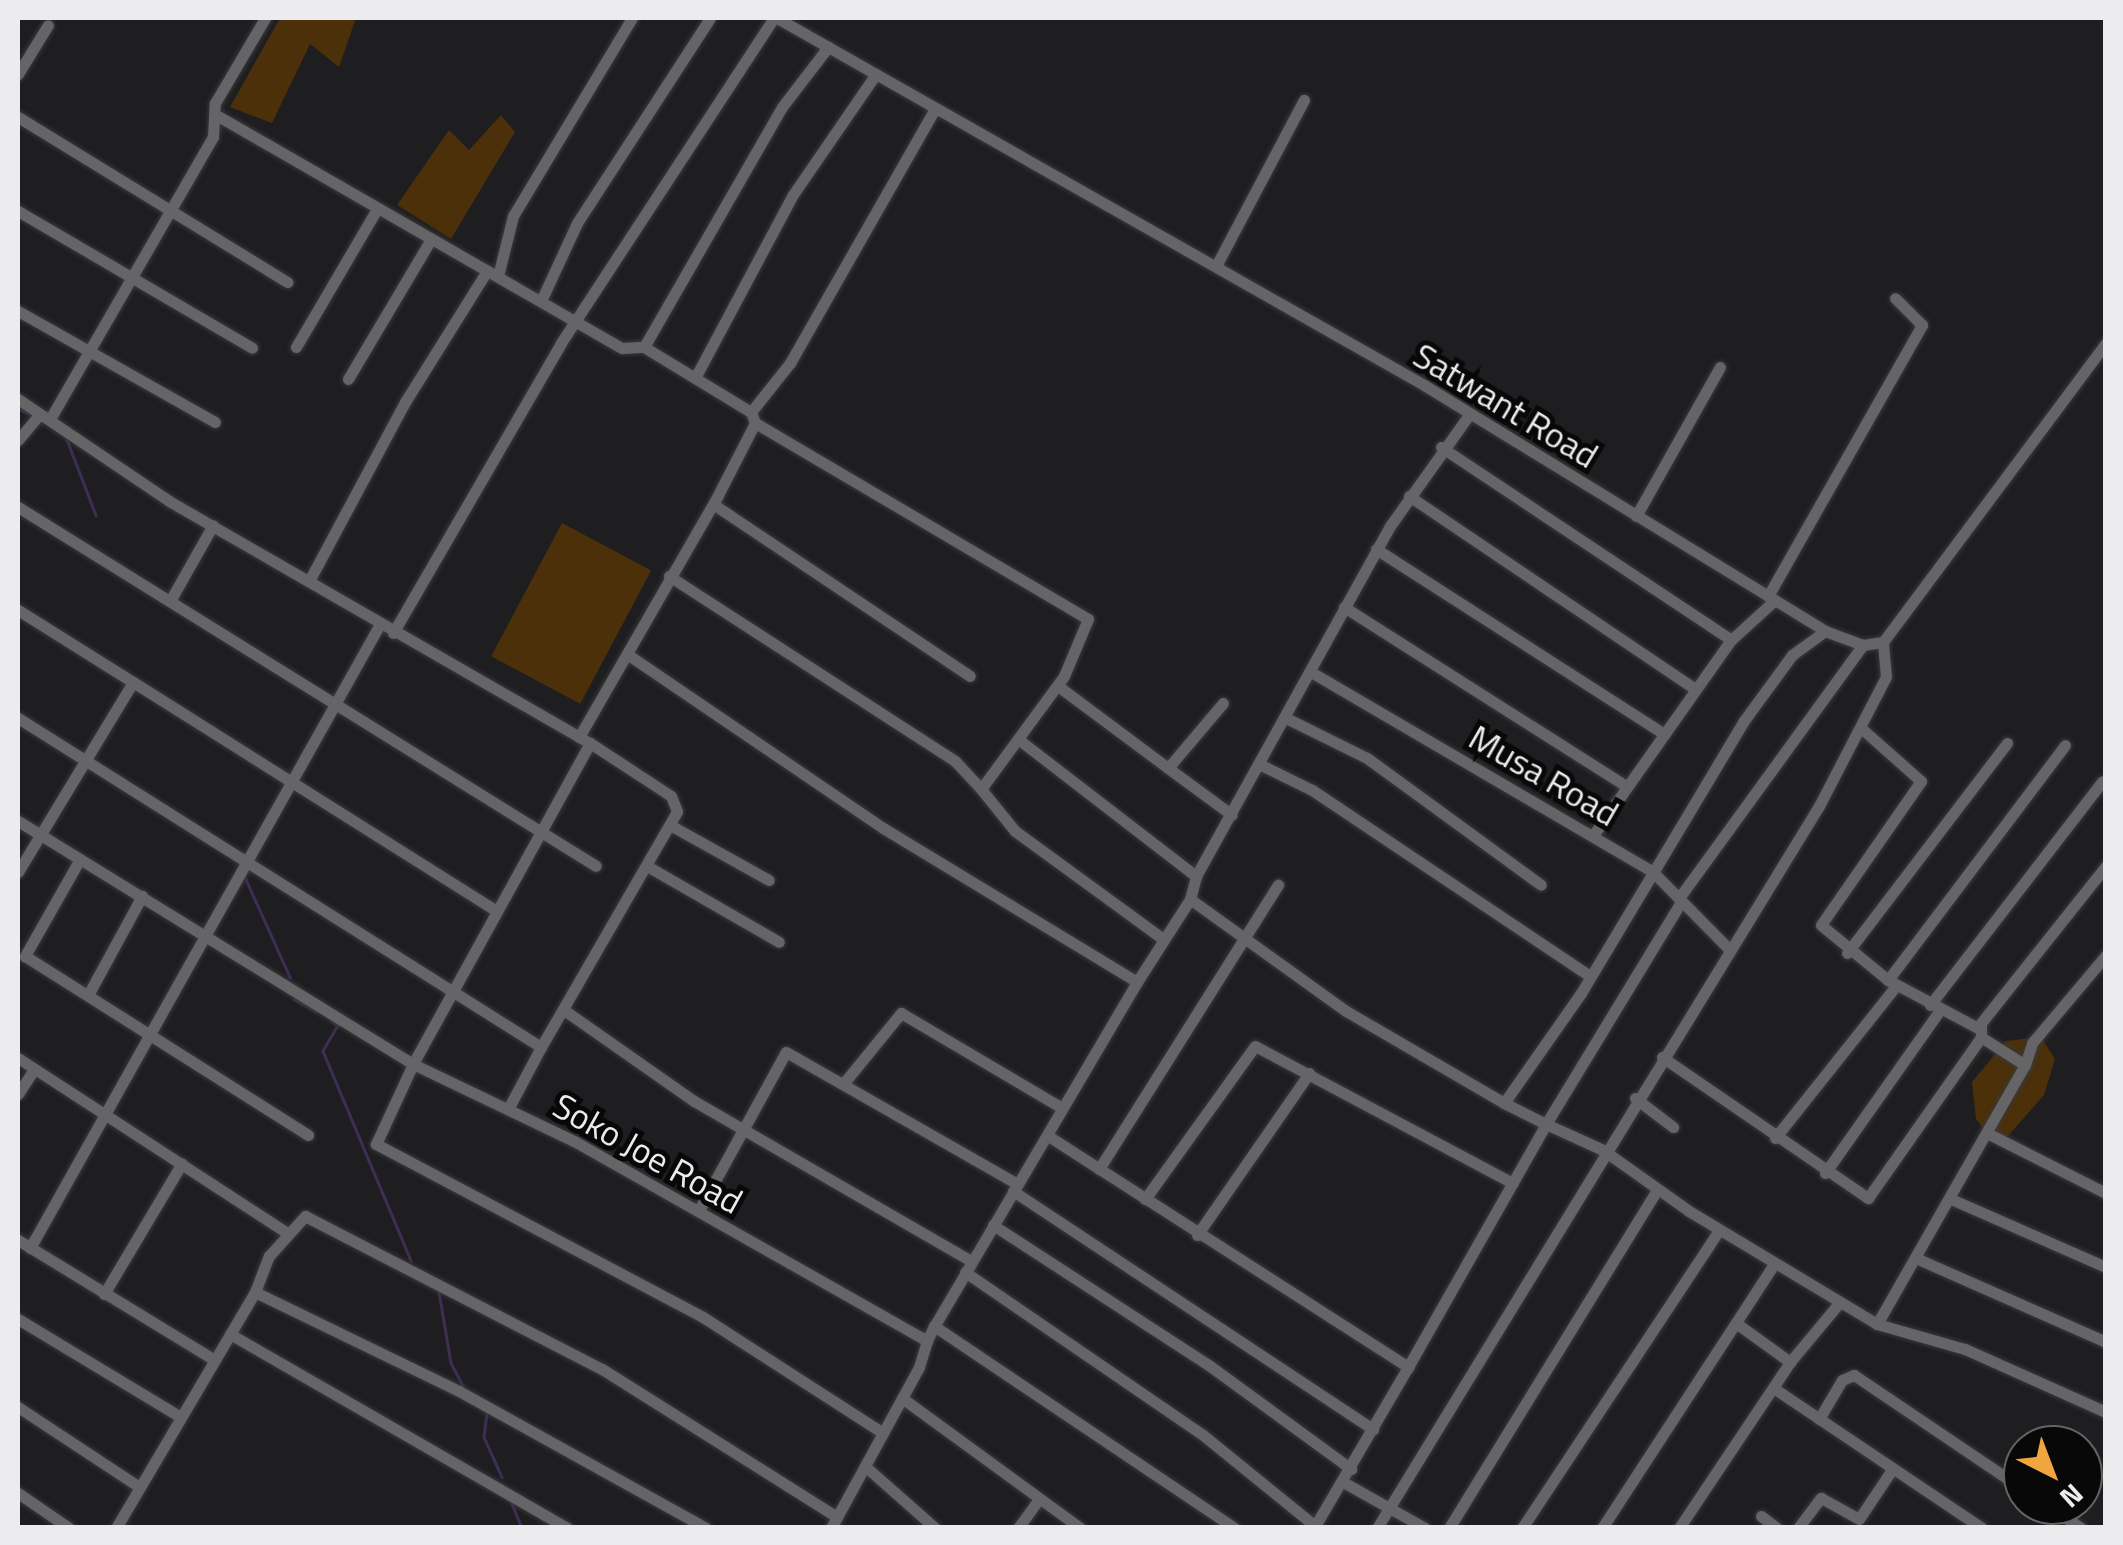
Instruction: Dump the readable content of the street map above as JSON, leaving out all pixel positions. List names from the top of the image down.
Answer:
{
  "streets": {
    "street": ["Satwant Road", "Musa Road", "Soko Joe Road"]
  },
  "north": "bottom right"
}
